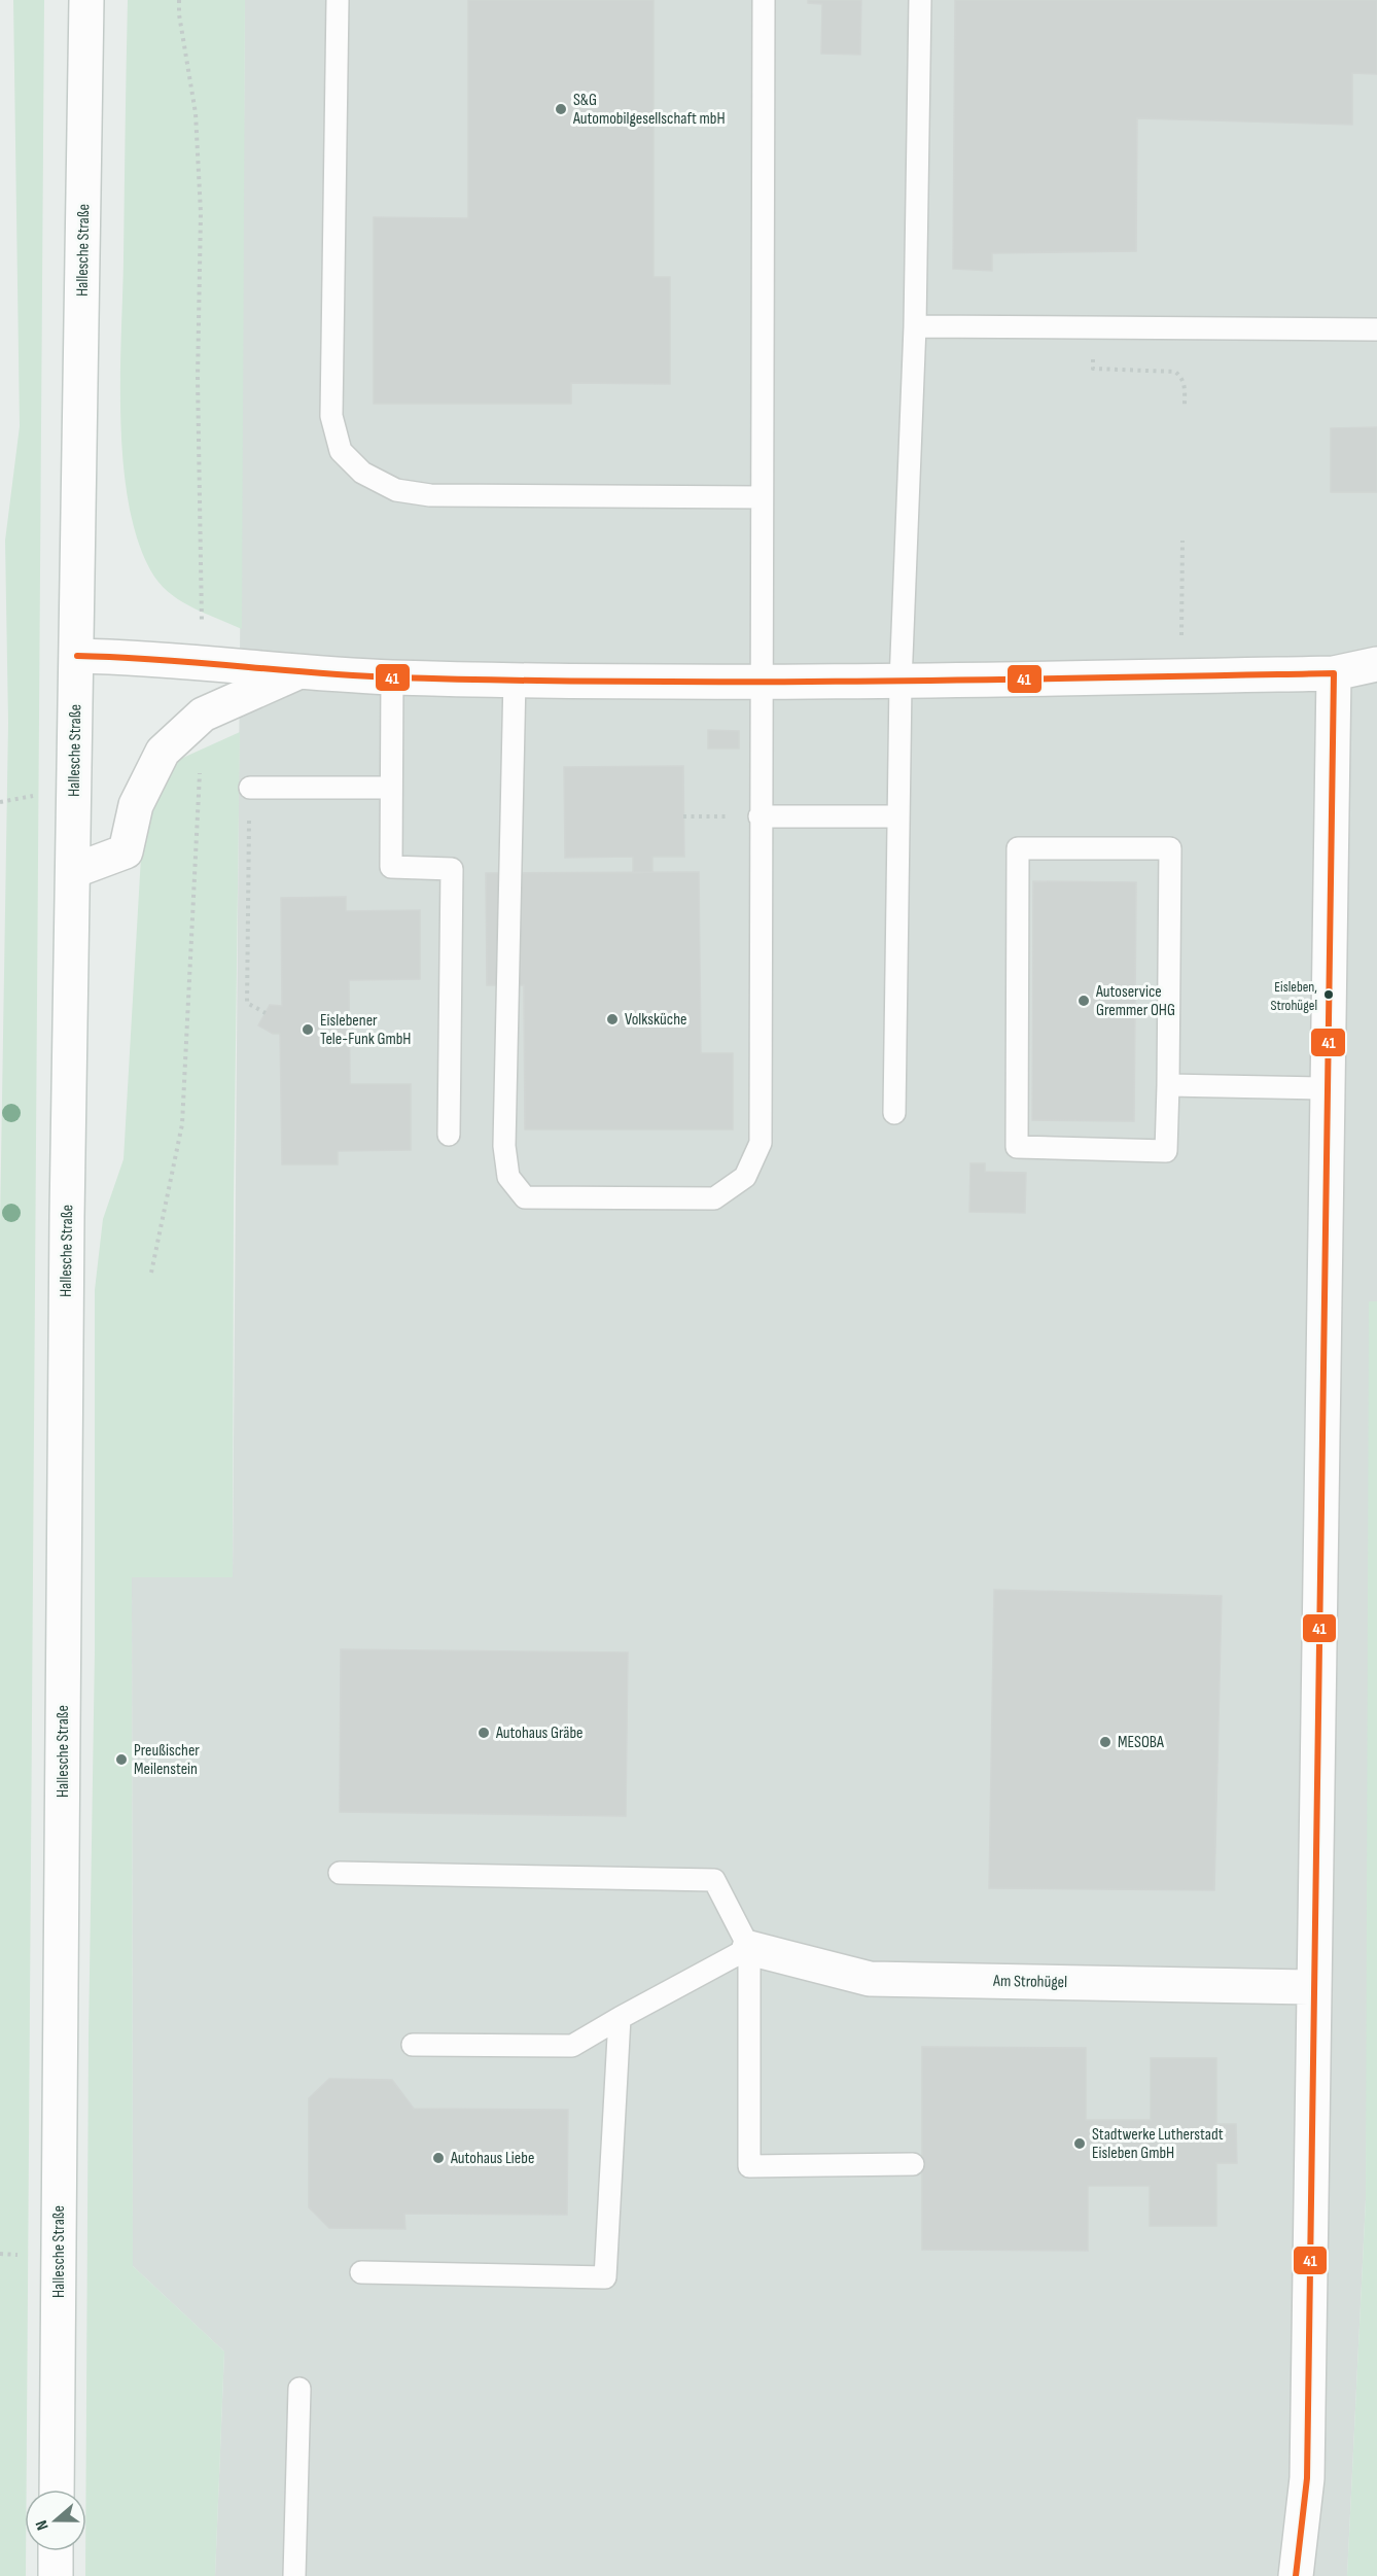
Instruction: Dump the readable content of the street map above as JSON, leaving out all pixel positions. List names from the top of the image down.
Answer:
{
  "streets": {
    "street": ["Hallesche Straße", "Am Strohügel"]
  },
  "places": [
    "S&G Automobilgesellschaft mbH",
    "Eisleben, Strohügel",
    "Autoservice Gremmer OHG",
    "Volksküche",
    "Eislebener Tele-Funk GmbH",
    "Autohaus Gräbe",
    "MESOBA",
    "Preußischer Meilenstein",
    "Stadtwerke Lutherstadt Eisleben GmbH",
    "Autohaus Liebe"
  ],
  "lines": ["transit line 41"],
  "north": "left"
}
